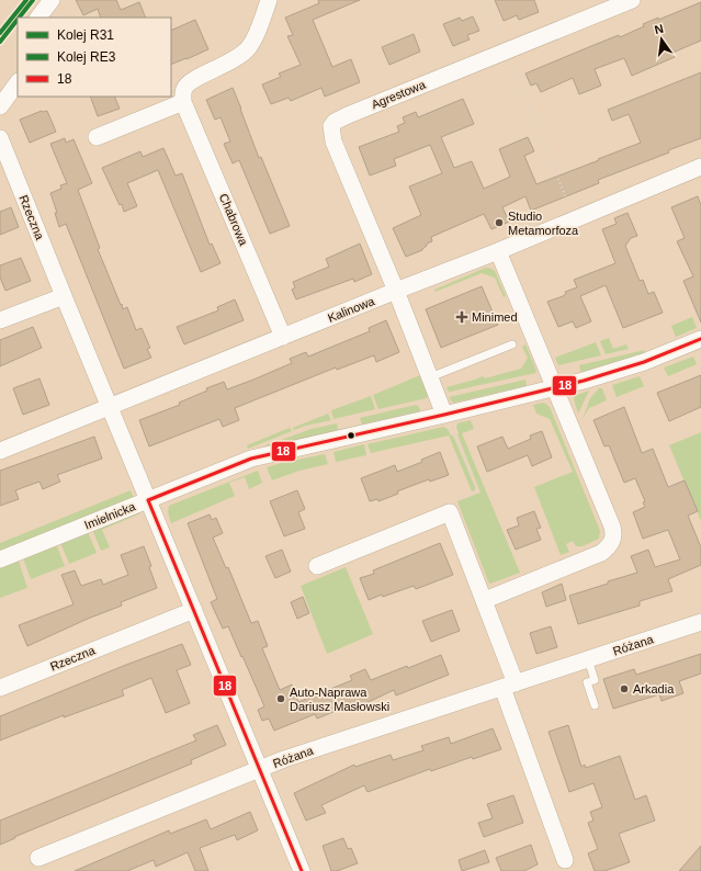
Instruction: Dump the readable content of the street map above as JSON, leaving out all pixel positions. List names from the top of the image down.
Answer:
{
  "streets": {
    "street": [
      "Agrestowa",
      "Rzeczna",
      "Chabrowa",
      "Kalinowa",
      "Imielnicka",
      "Różana"
    ]
  },
  "crossings": [
    ["Agrestowa", "Kalinowa"],
    ["Rzeczna", "Kalinowa"],
    ["Rzeczna", "Imielnicka"],
    ["Rzeczna", "Różana"],
    ["Chabrowa", "Kalinowa"]
  ],
  "places": {
    "other": ["Studio Metamorfoza", "Arkadia", "Auto-Naprawa Dariusz Masłowski"],
    "health": ["Minimed"]
  },
  "lines": ["rail line R31", "rail line RE3", "transit line 18"],
  "legend": ["Kolej R31", "Kolej RE3", "18"],
  "north": "top"
}
